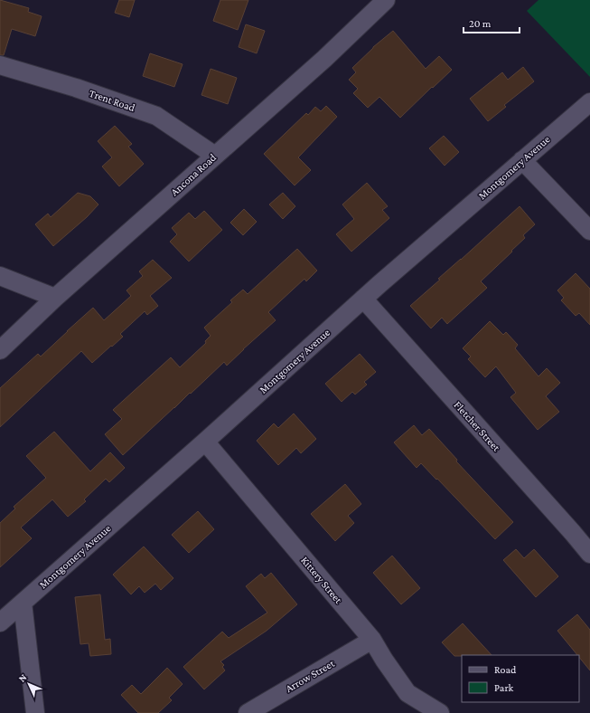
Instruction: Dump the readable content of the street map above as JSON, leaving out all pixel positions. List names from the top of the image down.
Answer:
{
  "streets": {
    "street": [
      "Trent Road",
      "Montgomery Avenue",
      "Ancona Road",
      "Fletcher Street",
      "Kittery Street",
      "Arrow Street"
    ]
  },
  "crossings": [
    ["Trent Road", "Ancona Road"],
    ["Montgomery Avenue", "Fletcher Street"],
    ["Montgomery Avenue", "Kittery Street"],
    ["Kittery Street", "Arrow Street"]
  ],
  "legend": ["Road", "Park"],
  "scale_bar": "20 m",
  "north": "top left"
}
